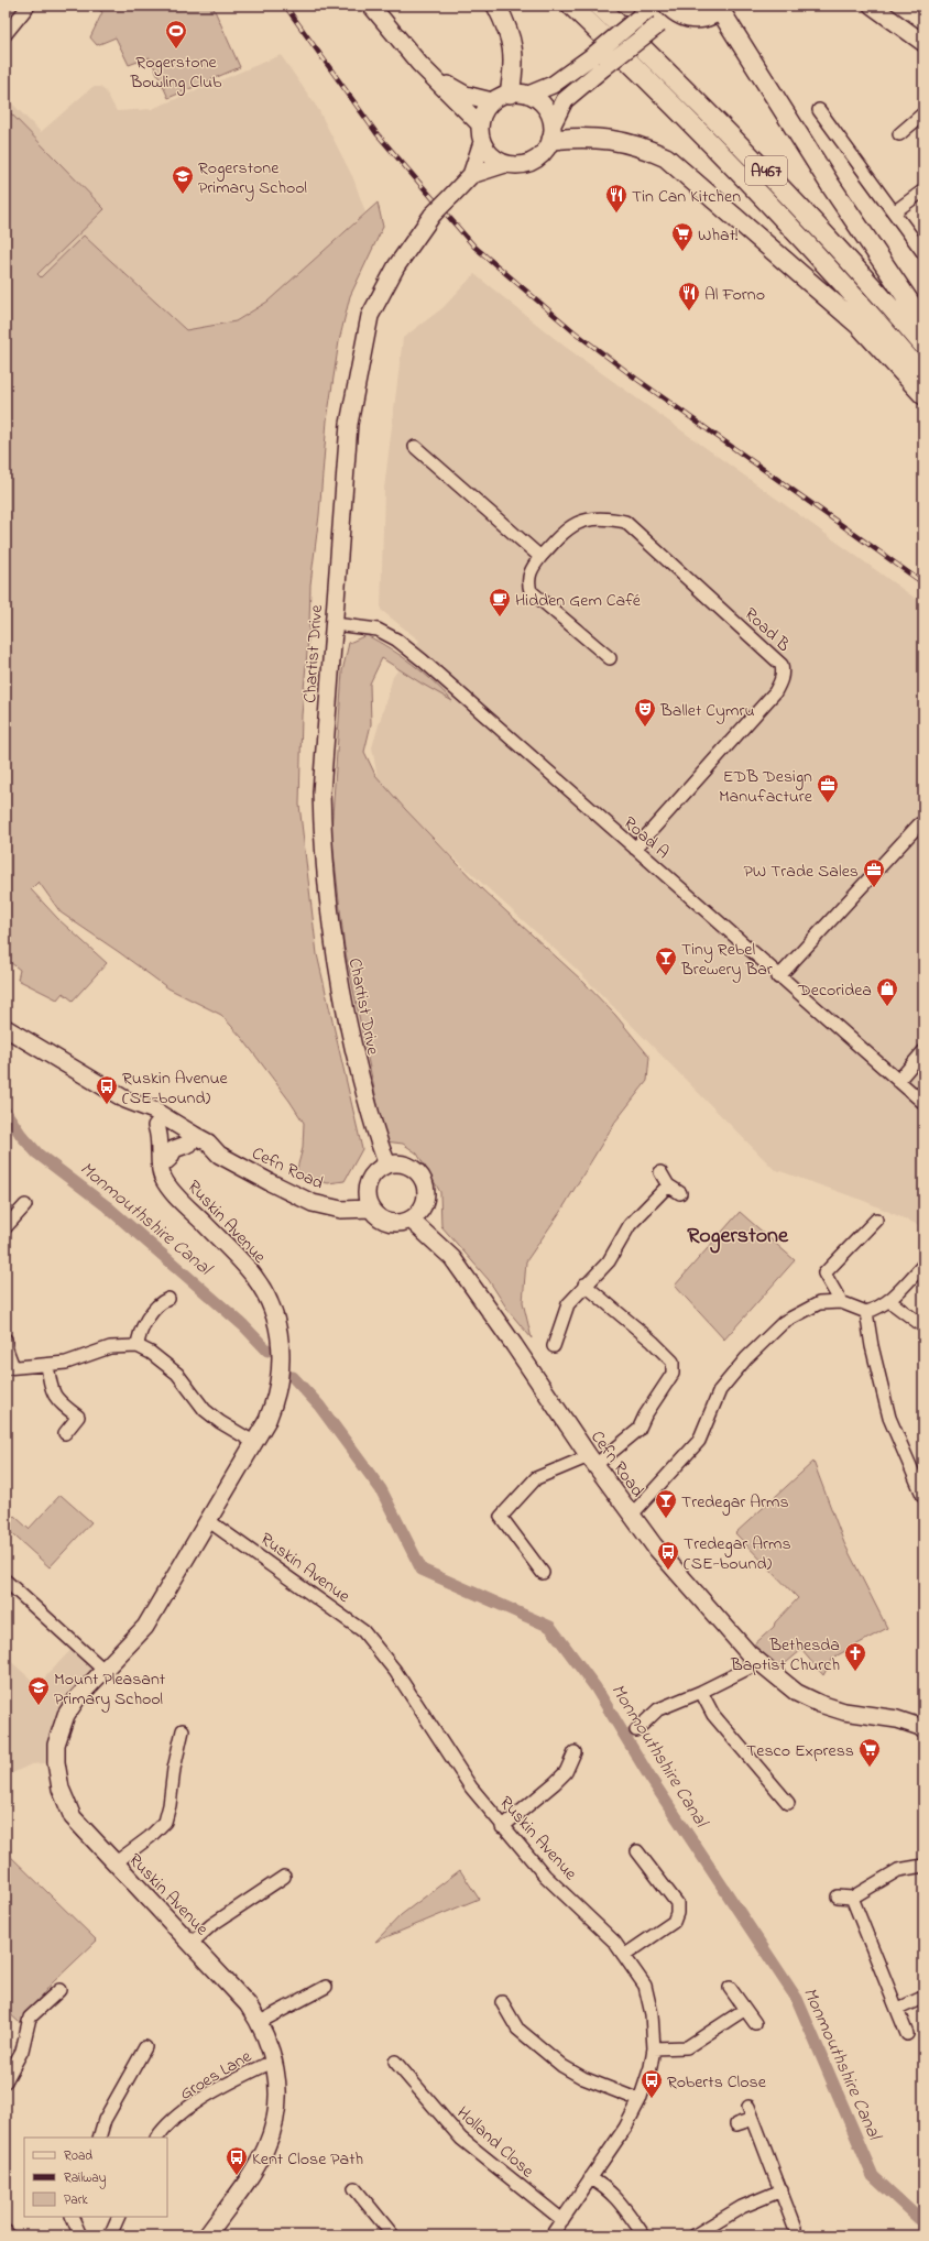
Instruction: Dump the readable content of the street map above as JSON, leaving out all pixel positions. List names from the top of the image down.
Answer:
{
  "streets": {
    "main road": [
      "A467",
      "Chartist Drive",
      "Cefn Road",
      "Ruskin Avenue"
    ],
    "street": [
      "Road B",
      "Road A",
      "Groes Lane",
      "Holland Close"
    ]
  },
  "crossings": [
    ["Road B", "Road A"],
    ["Chartist Drive", "Road A"],
    ["Chartist Drive", "Cefn Road"],
    ["Cefn Road", "Ruskin Avenue"],
    ["Ruskin Avenue", "Groes Lane"],
    ["Ruskin Avenue", "Holland Close"]
  ],
  "districts": ["Rogerstone"],
  "water": ["Monmouthshire Canal"],
  "places": {
    "sports": ["Rogerstone Bowling Club"],
    "school or university": ["Rogerstone Primary School", "Mount Pleasant Primary School"],
    "restaurant": ["Tin Can Kitchen", "Al Forno"],
    "supermarket": ["What!", "Tesco Express"],
    "cafe": ["Hidden Gem Café"],
    "theatre": ["Ballet Cymru"],
    "office": ["EDB Design Manufacture", "PW Trade Sales"],
    "bar": ["Tiny Rebel Brewery Bar", "Tredegar Arms"],
    "shop": ["Decoridea"],
    "bus stop": [
      "Ruskin Avenue (SE-bound)",
      "Tredegar Arms (SE-bound)",
      "Roberts Close",
      "Kent Close Path"
    ],
    "church": ["Bethesda Baptist Church"]
  },
  "legend": ["Road", "Railway", "Park"]
}
